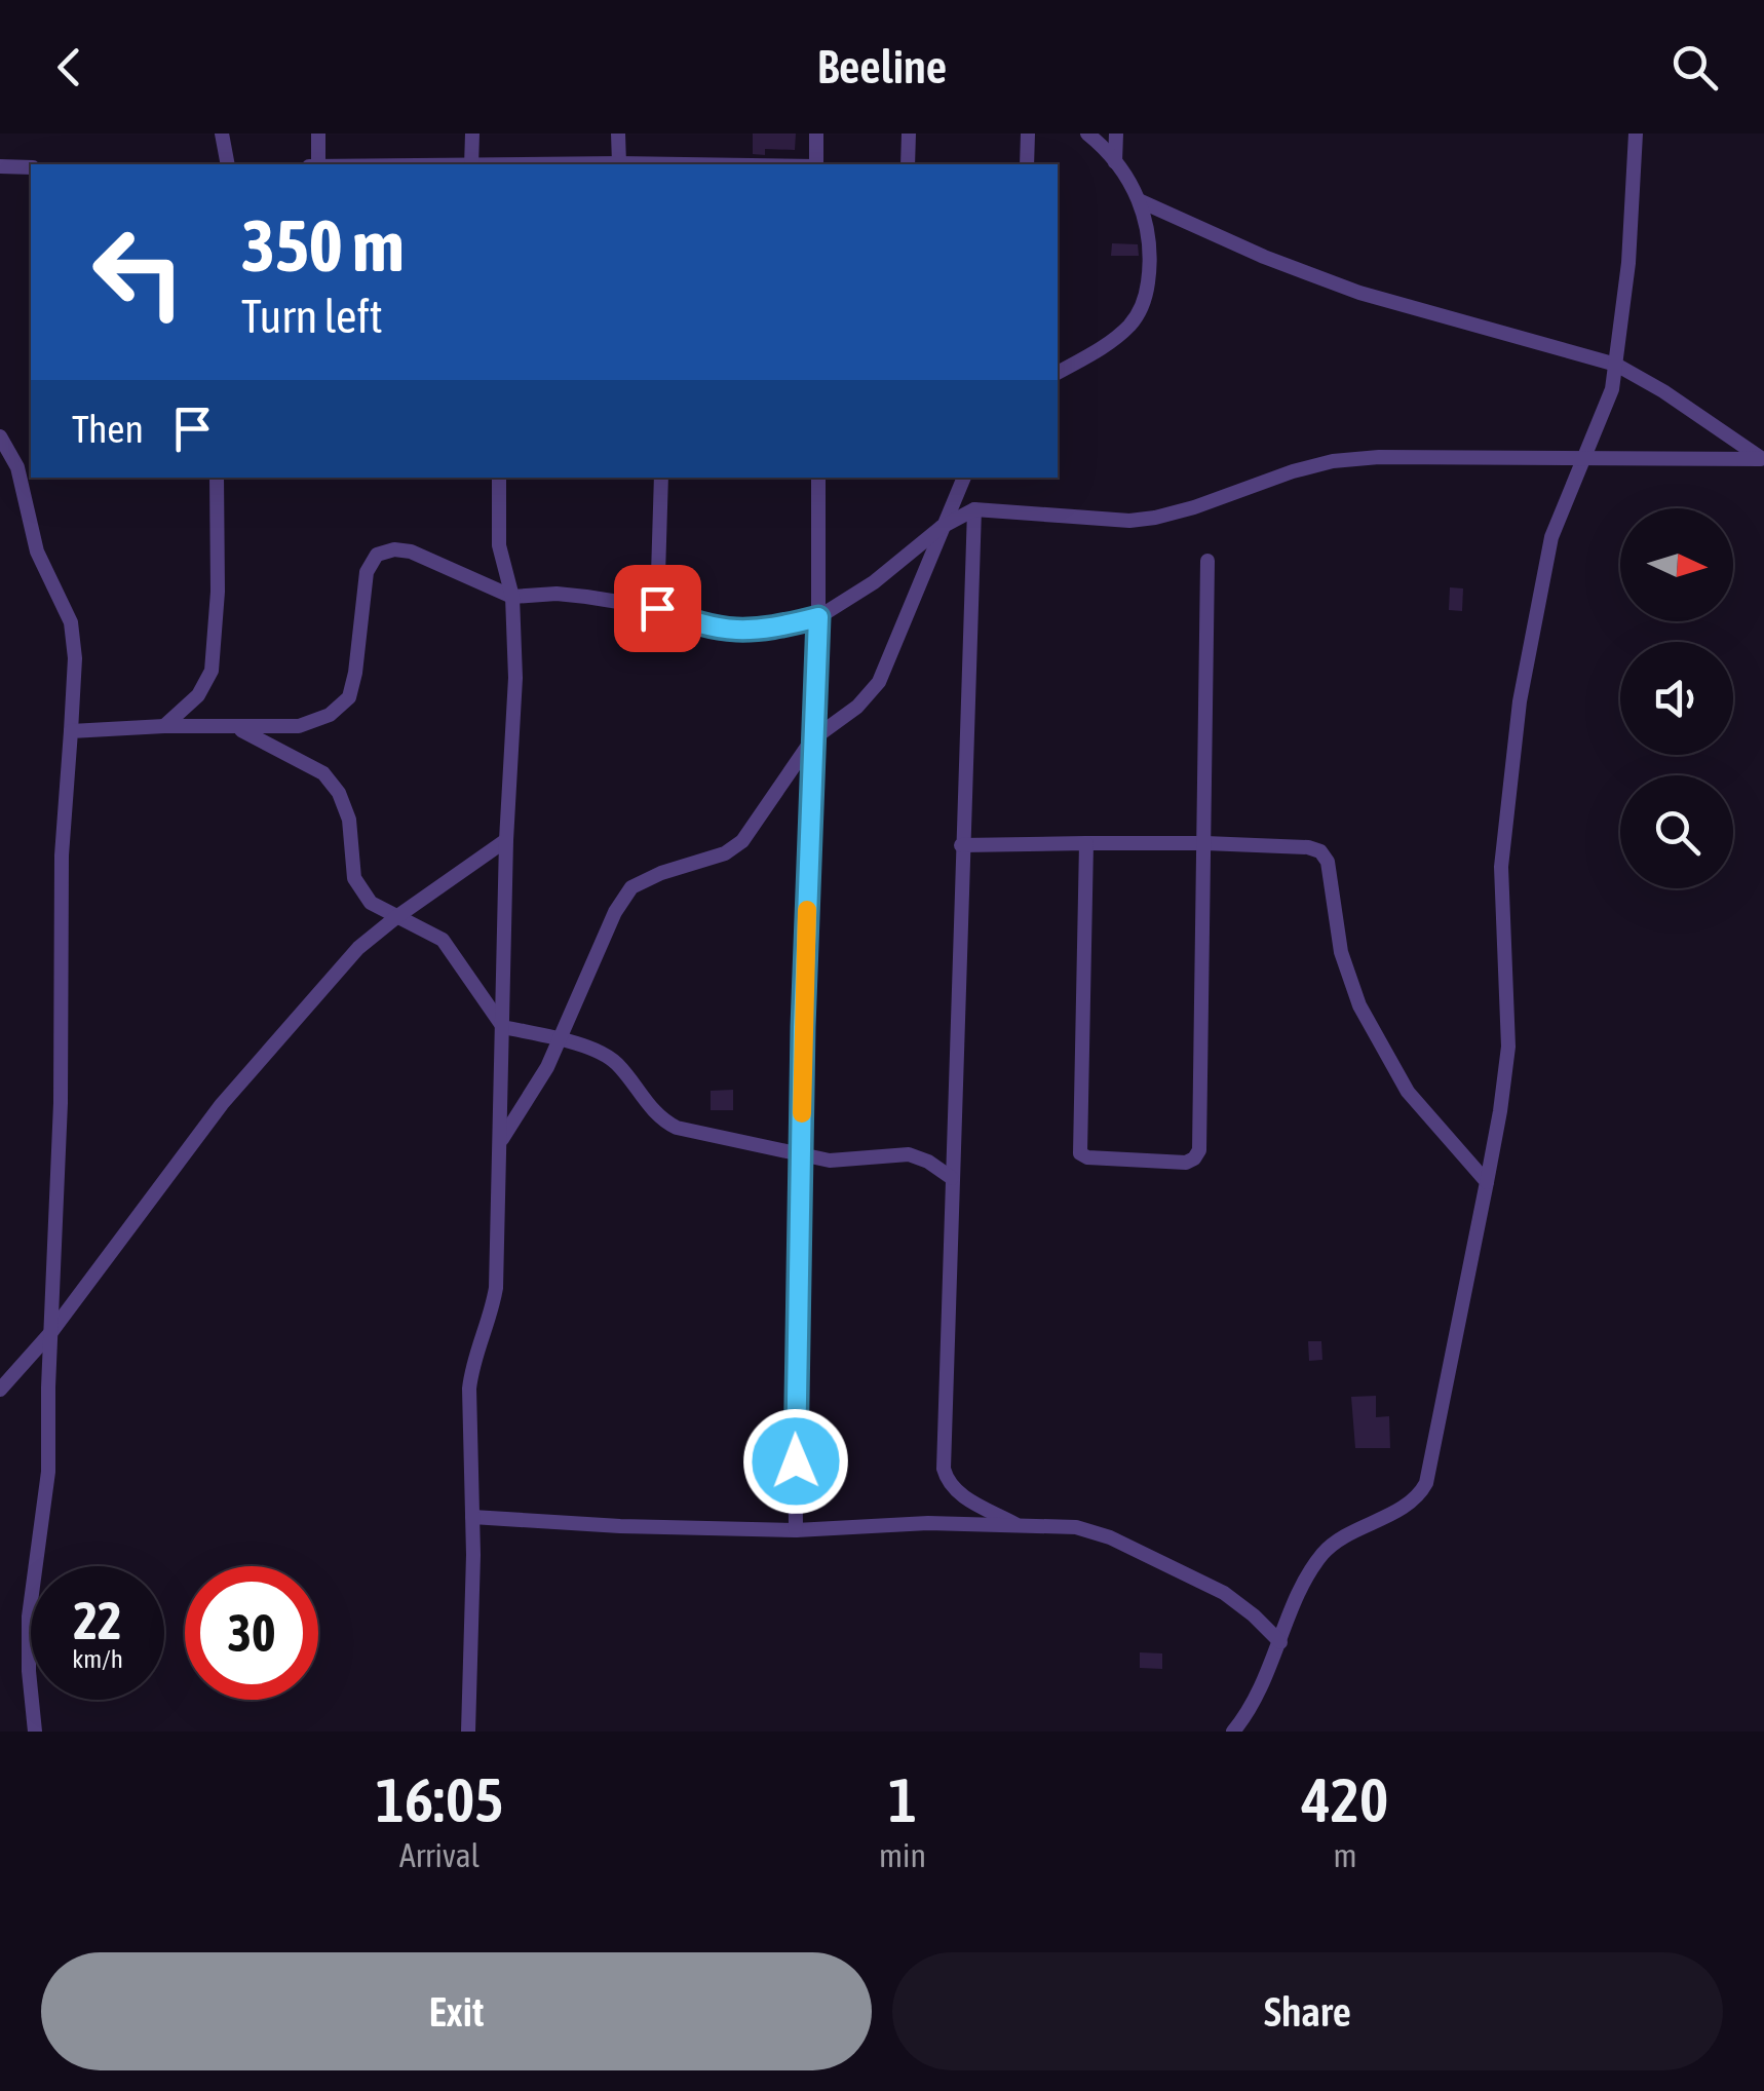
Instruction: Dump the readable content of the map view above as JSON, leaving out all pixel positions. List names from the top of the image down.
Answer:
{
  "north": "right",
  "page": {
    "header": "Beeline",
    "turn": ["350 m", "Turn left"],
    "then": "Then",
    "speed": "22 km/h",
    "limit": "30",
    "eta": [
      "16:05",
      "Arrival",
      "1",
      "min",
      "420",
      "m"
    ],
    "buttons": ["Exit", "Share"]
  }
}
